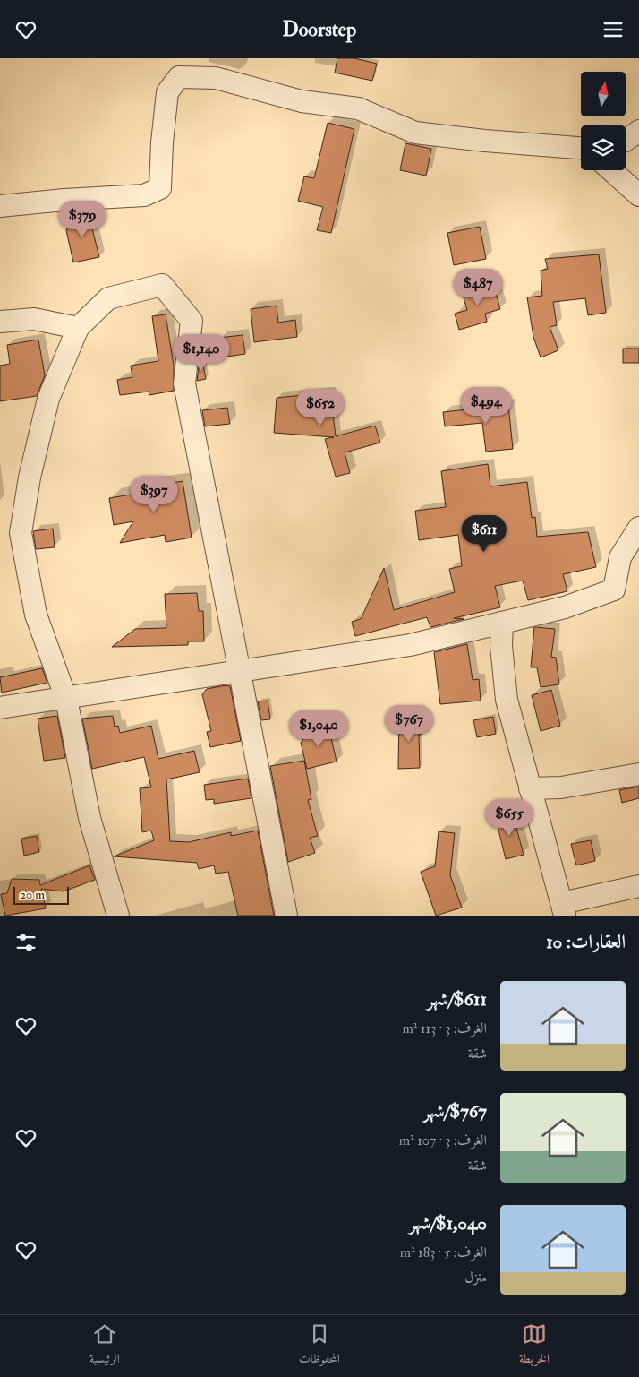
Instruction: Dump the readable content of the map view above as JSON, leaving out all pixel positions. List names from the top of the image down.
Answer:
{
  "scale_bar": "20 m",
  "north": "top",
  "page": {
    "header": "Doorstep",
    "price": [
      "$379",
      "$487",
      "$1,140",
      "$494",
      "$652",
      "$397",
      "$611",
      "$767",
      "$1,040",
      "$655"
    ],
    "scale": "20 m",
    "heading": "العقارات: 10",
    "list": [
      {
        "name": "$611/شهر",
        "note": "الغرف: 3 · 113 m² · شقة"
      },
      {
        "name": "$767/شهر",
        "note": "الغرف: 3 · 107 m² · شقة"
      },
      {
        "name": "$1,040/شهر",
        "note": "الغرف: 5 · 183 m² · منزل"
      }
    ],
    "tabs": ["الخريطة", "المحفوظات", "الرئيسية"]
  }
}
